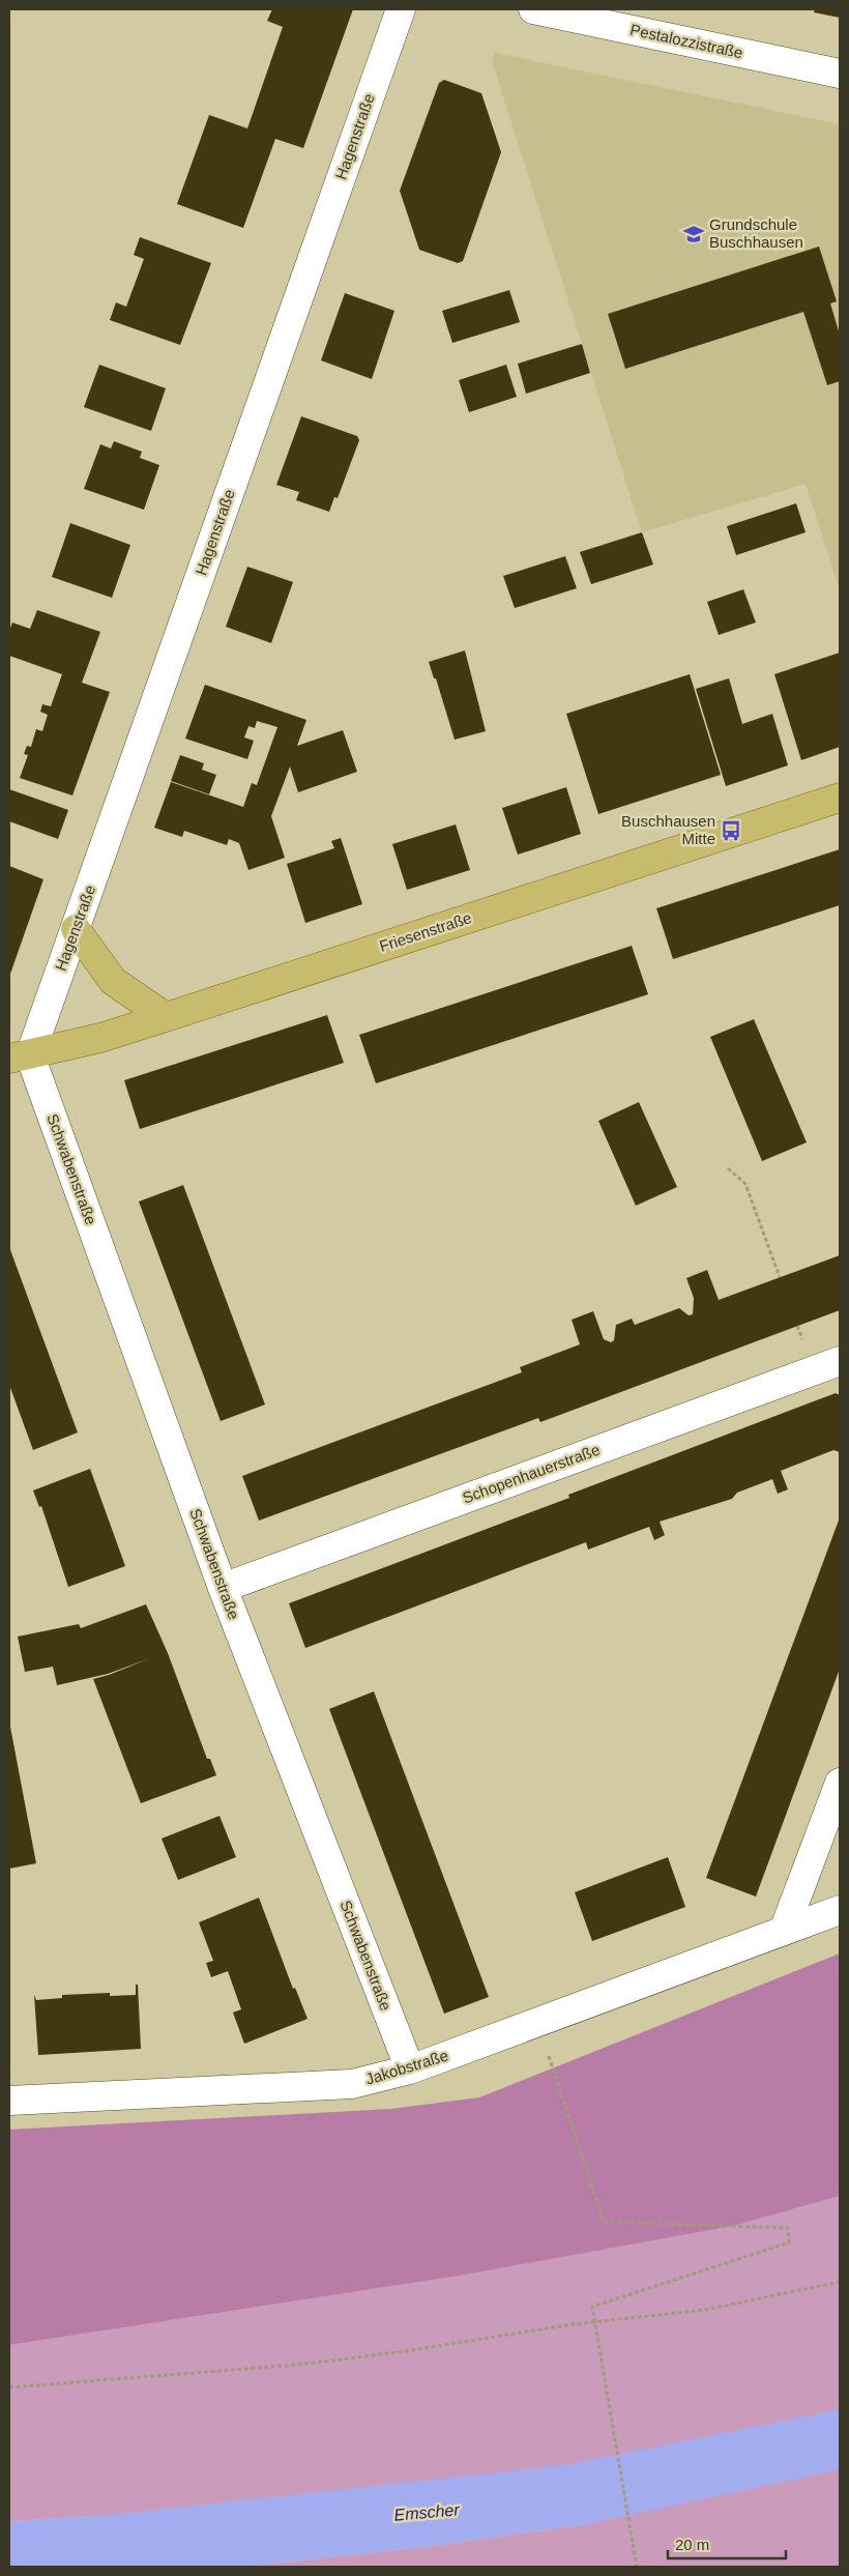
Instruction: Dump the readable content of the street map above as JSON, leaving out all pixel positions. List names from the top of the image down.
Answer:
{
  "streets": {
    "main road": ["Friesenstraße"],
    "street": [
      "Pestalozzistraße",
      "Hagenstraße",
      "Schwabenstraße",
      "Schopenhauerstraße",
      "Jakobstraße"
    ]
  },
  "crossings": [
    ["Hagenstraße", "Friesenstraße"],
    ["Hagenstraße", "Schwabenstraße"],
    ["Friesenstraße", "Schwabenstraße"],
    ["Schwabenstraße", "Schopenhauerstraße"],
    ["Schwabenstraße", "Jakobstraße"]
  ],
  "water": ["Emscher"],
  "places": {
    "school or university": ["Grundschule Buschhausen"],
    "bus stop": ["Buschhausen Mitte"]
  },
  "scale_bar": "20 m"
}
